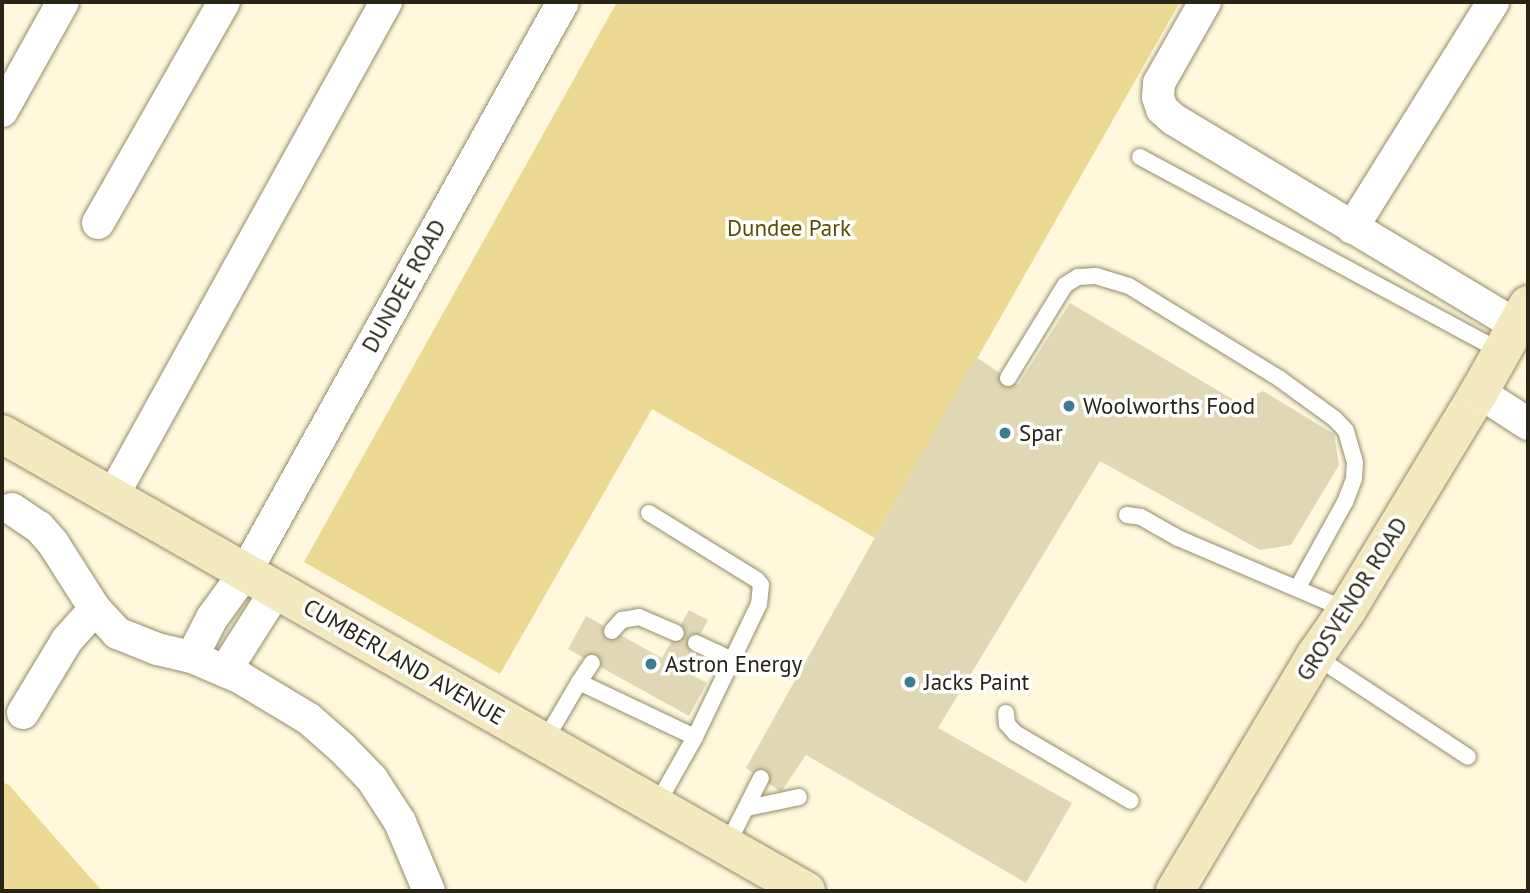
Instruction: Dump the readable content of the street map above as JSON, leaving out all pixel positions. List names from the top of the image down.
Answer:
{
  "streets": {
    "street": ["DUNDEE ROAD", "GROSVENOR ROAD", "CUMBERLAND AVENUE"]
  },
  "crossings": [
    ["DUNDEE ROAD", "CUMBERLAND AVENUE"]
  ],
  "parks": ["Dundee Park"],
  "places": [
    "Woolworths Food",
    "Spar",
    "Astron Energy",
    "Jacks Paint"
  ]
}
